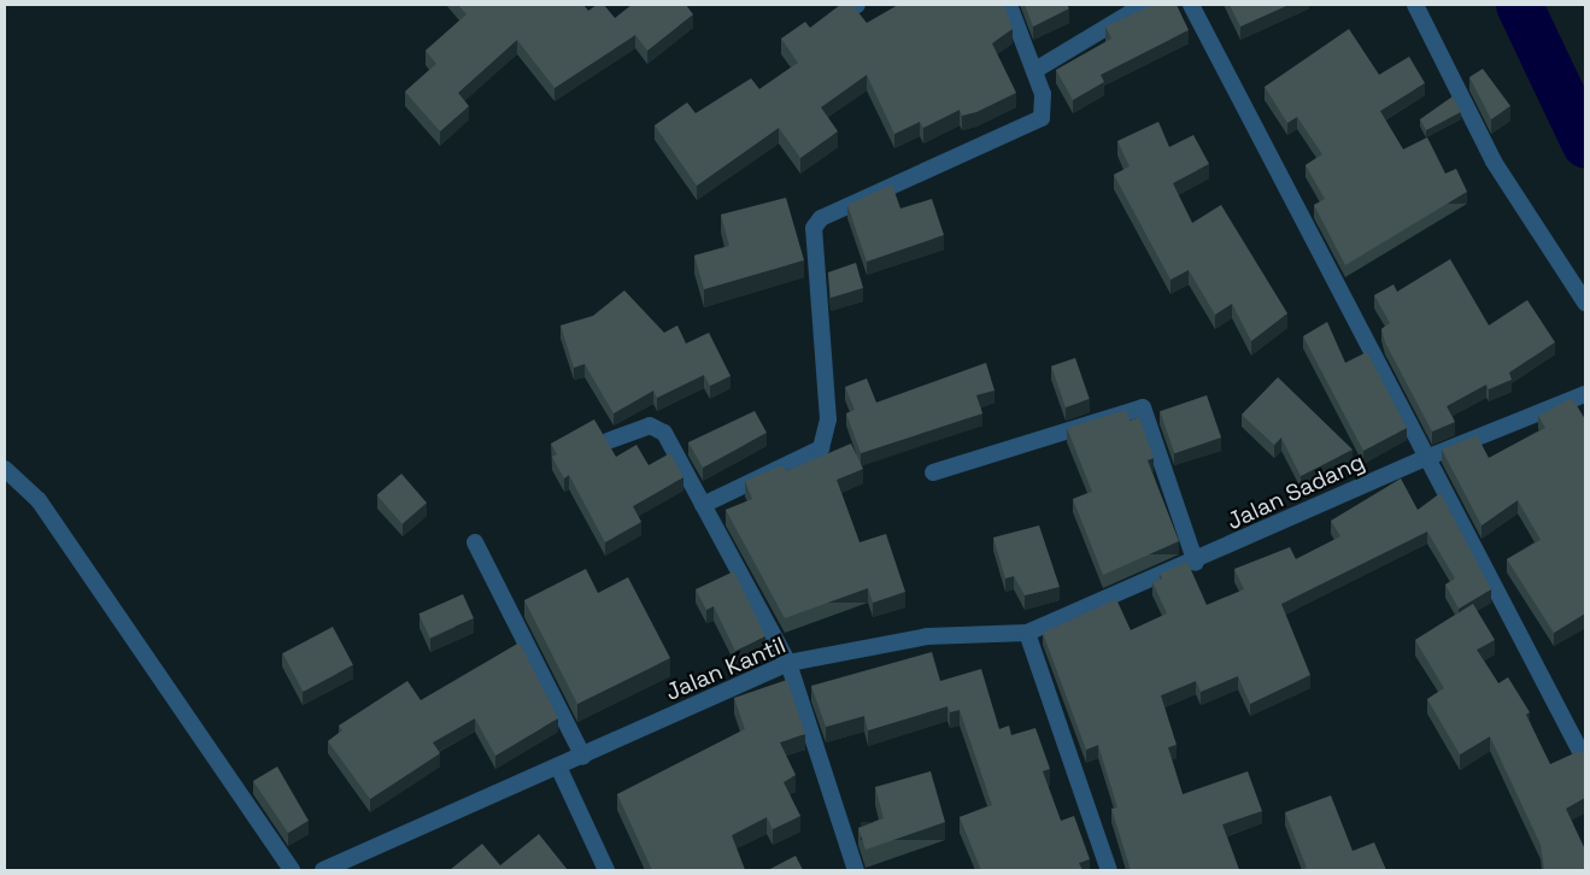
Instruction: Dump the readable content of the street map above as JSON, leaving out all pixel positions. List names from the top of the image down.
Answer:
{
  "streets": {
    "street": ["Jalan Sadang", "Jalan Kantil"]
  },
  "crossings": [
    ["Jalan Sadang", "Jalan Kantil"]
  ]
}
